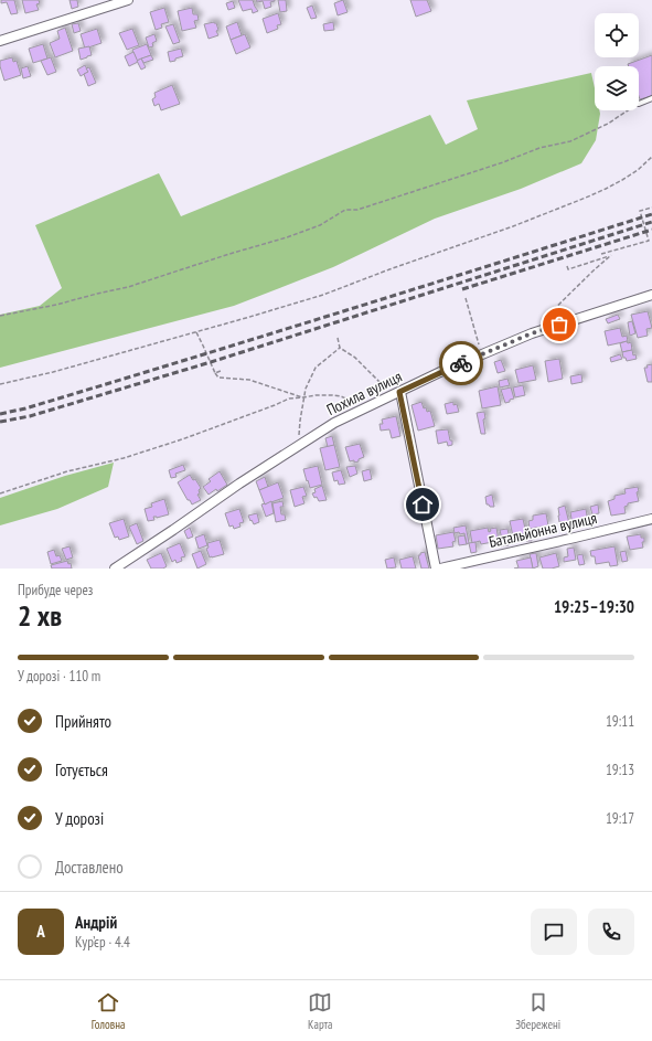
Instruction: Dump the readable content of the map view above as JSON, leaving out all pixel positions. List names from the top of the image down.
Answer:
{
  "streets": {
    "street": ["Похила вулиця", "Батальйонна вулиця"]
  },
  "page": {
    "heading": ["2 хв", "Прибуде через", "19:25–19:30"],
    "panel": ["Андрій", "Кур’єр · 4.4"],
    "bar": "У дорозі · 110 m",
    "list": [
      ["Прийнято", "19:11"],
      ["Готується", "19:13"],
      ["У дорозі", "19:17"],
      "Доставлено"
    ],
    "round": "А",
    "tabs": ["Головна", "Карта", "Збережені"]
  }
}
